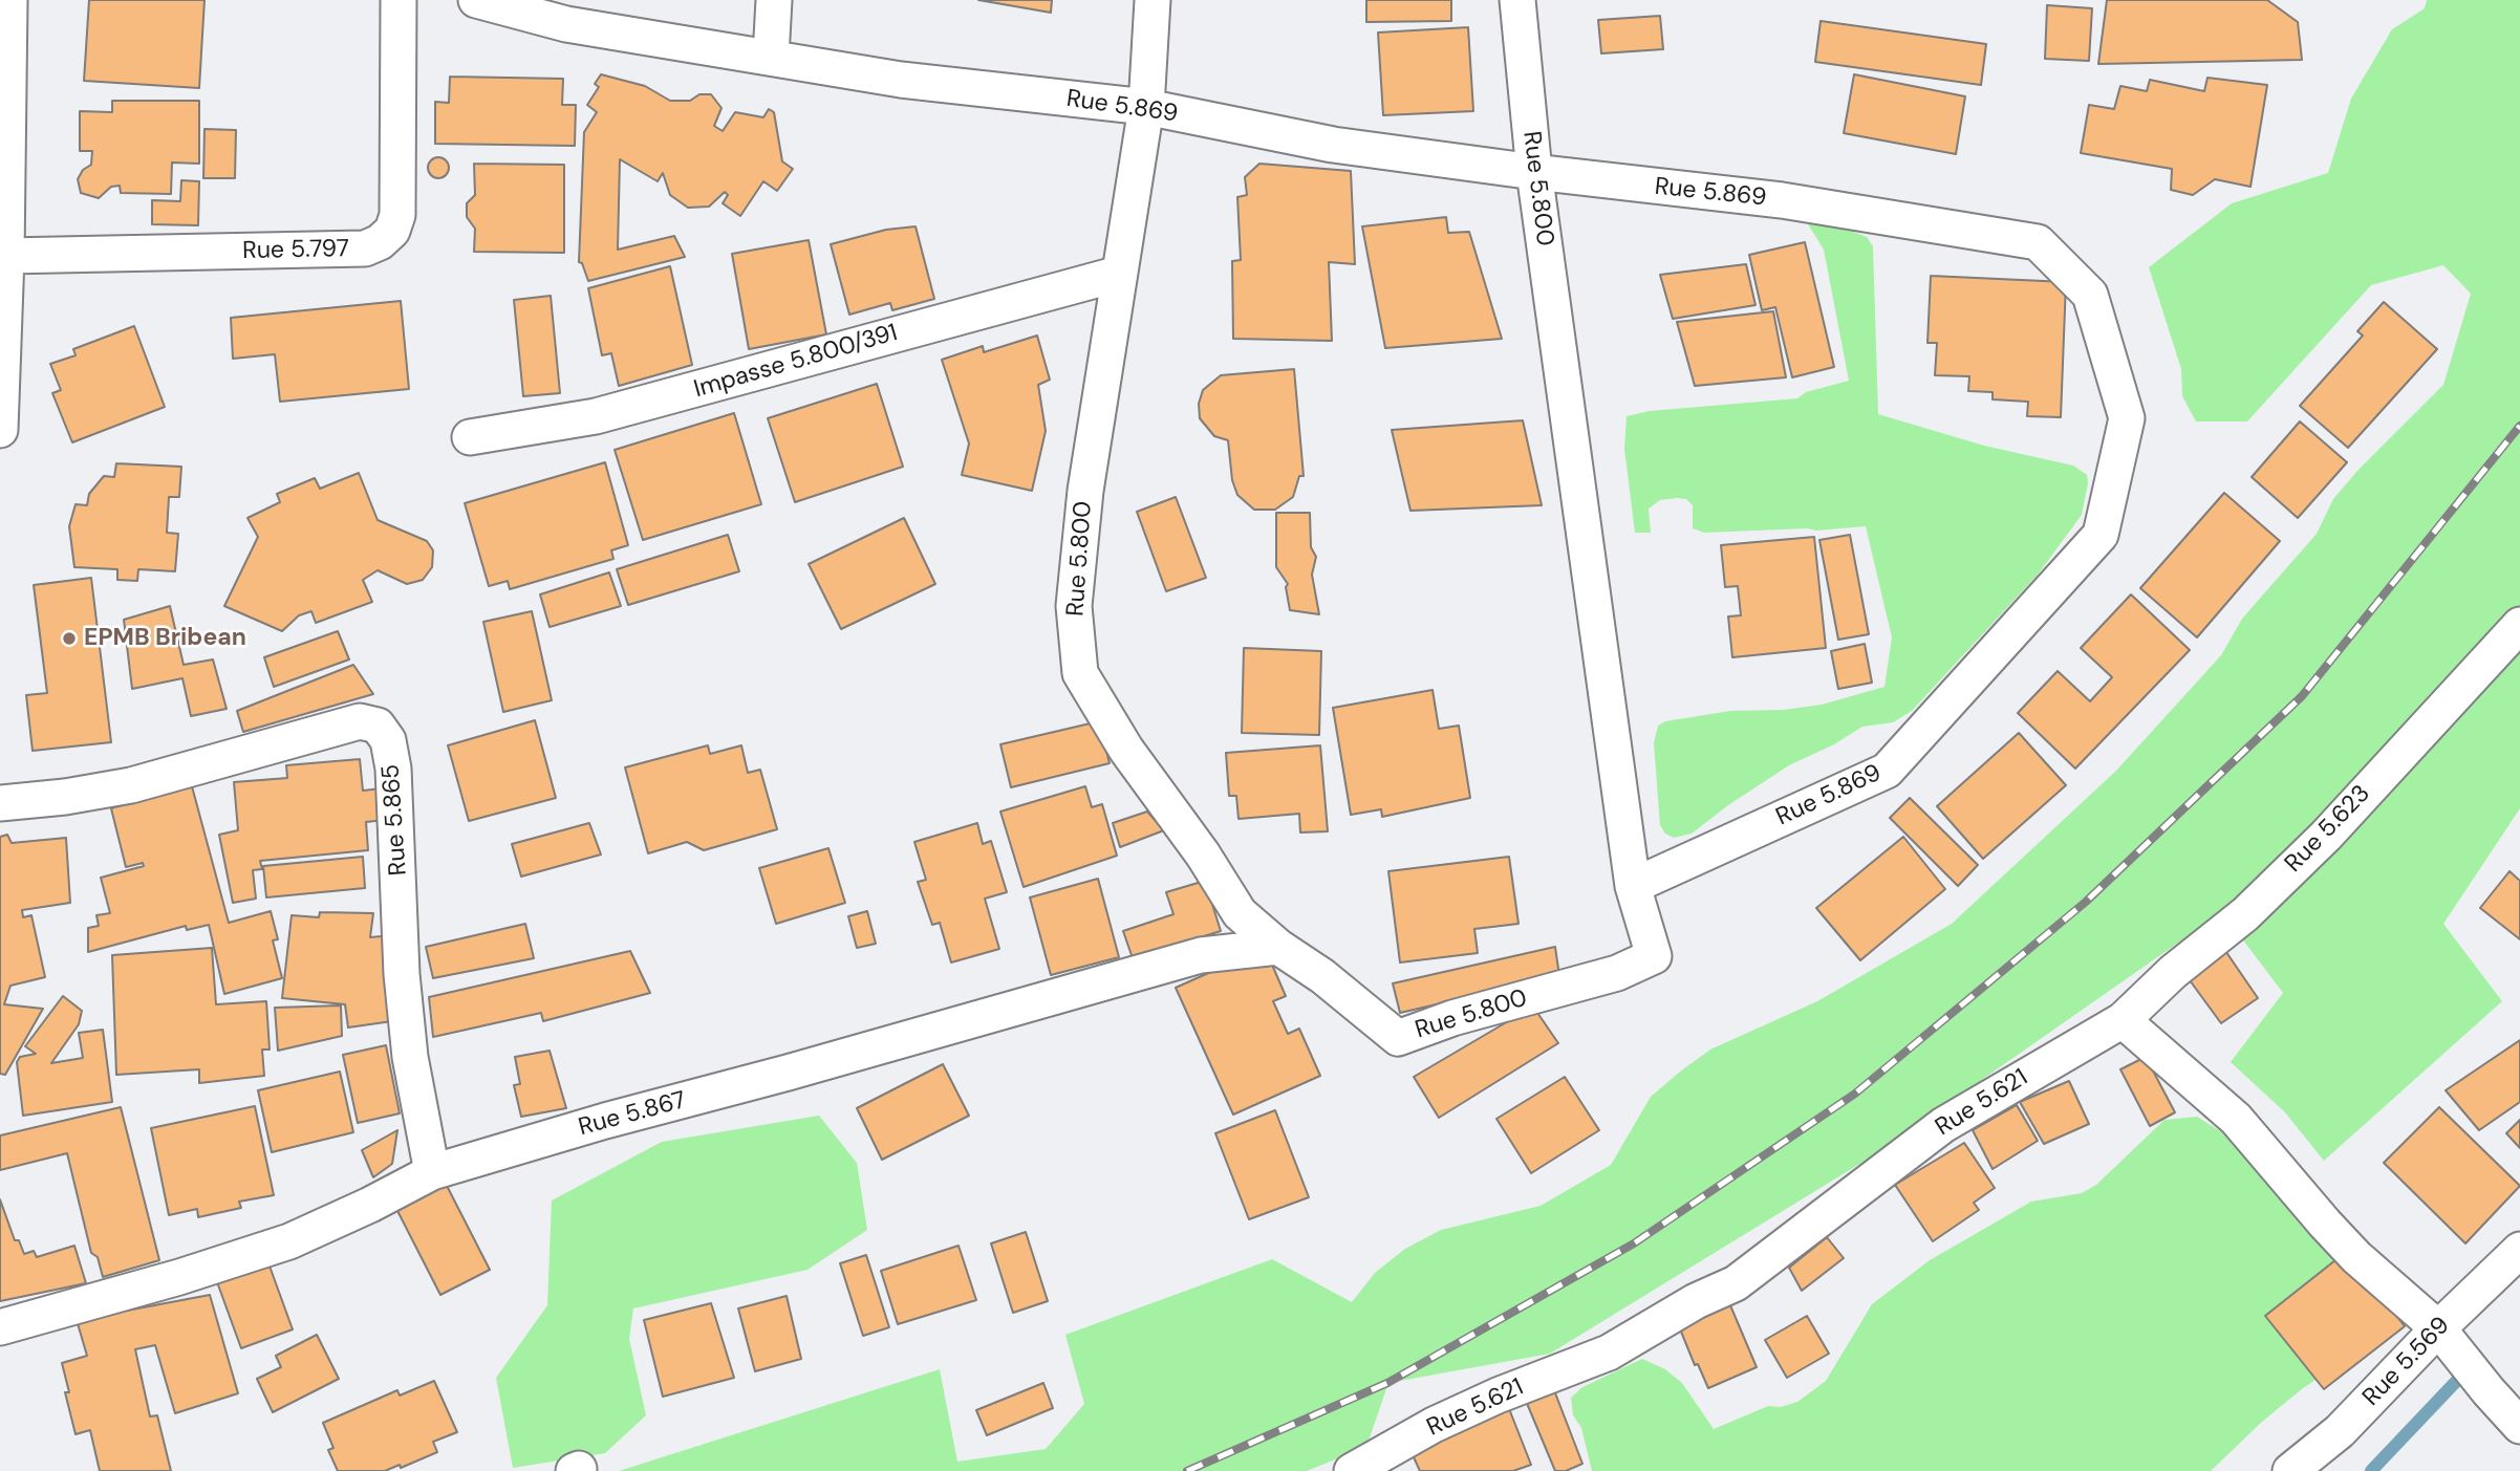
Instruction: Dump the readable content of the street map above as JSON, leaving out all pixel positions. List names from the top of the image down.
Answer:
{
  "streets": {
    "street": [
      "Rue 5.869",
      "Rue 5.800",
      "Rue 5.797",
      "Impasse 5.800/391",
      "Rue 5.865",
      "Rue 5.623",
      "Rue 5.621",
      "Rue 5.867",
      "Rue 5.569"
    ]
  },
  "crossings": [
    ["Rue 5.869", "Rue 5.800"],
    ["Rue 5.800", "Impasse 5.800/391"],
    ["Rue 5.800", "Rue 5.867"],
    ["Rue 5.865", "Rue 5.867"],
    ["Rue 5.623", "Rue 5.621"]
  ],
  "places": ["EPMB Bribean"]
}
